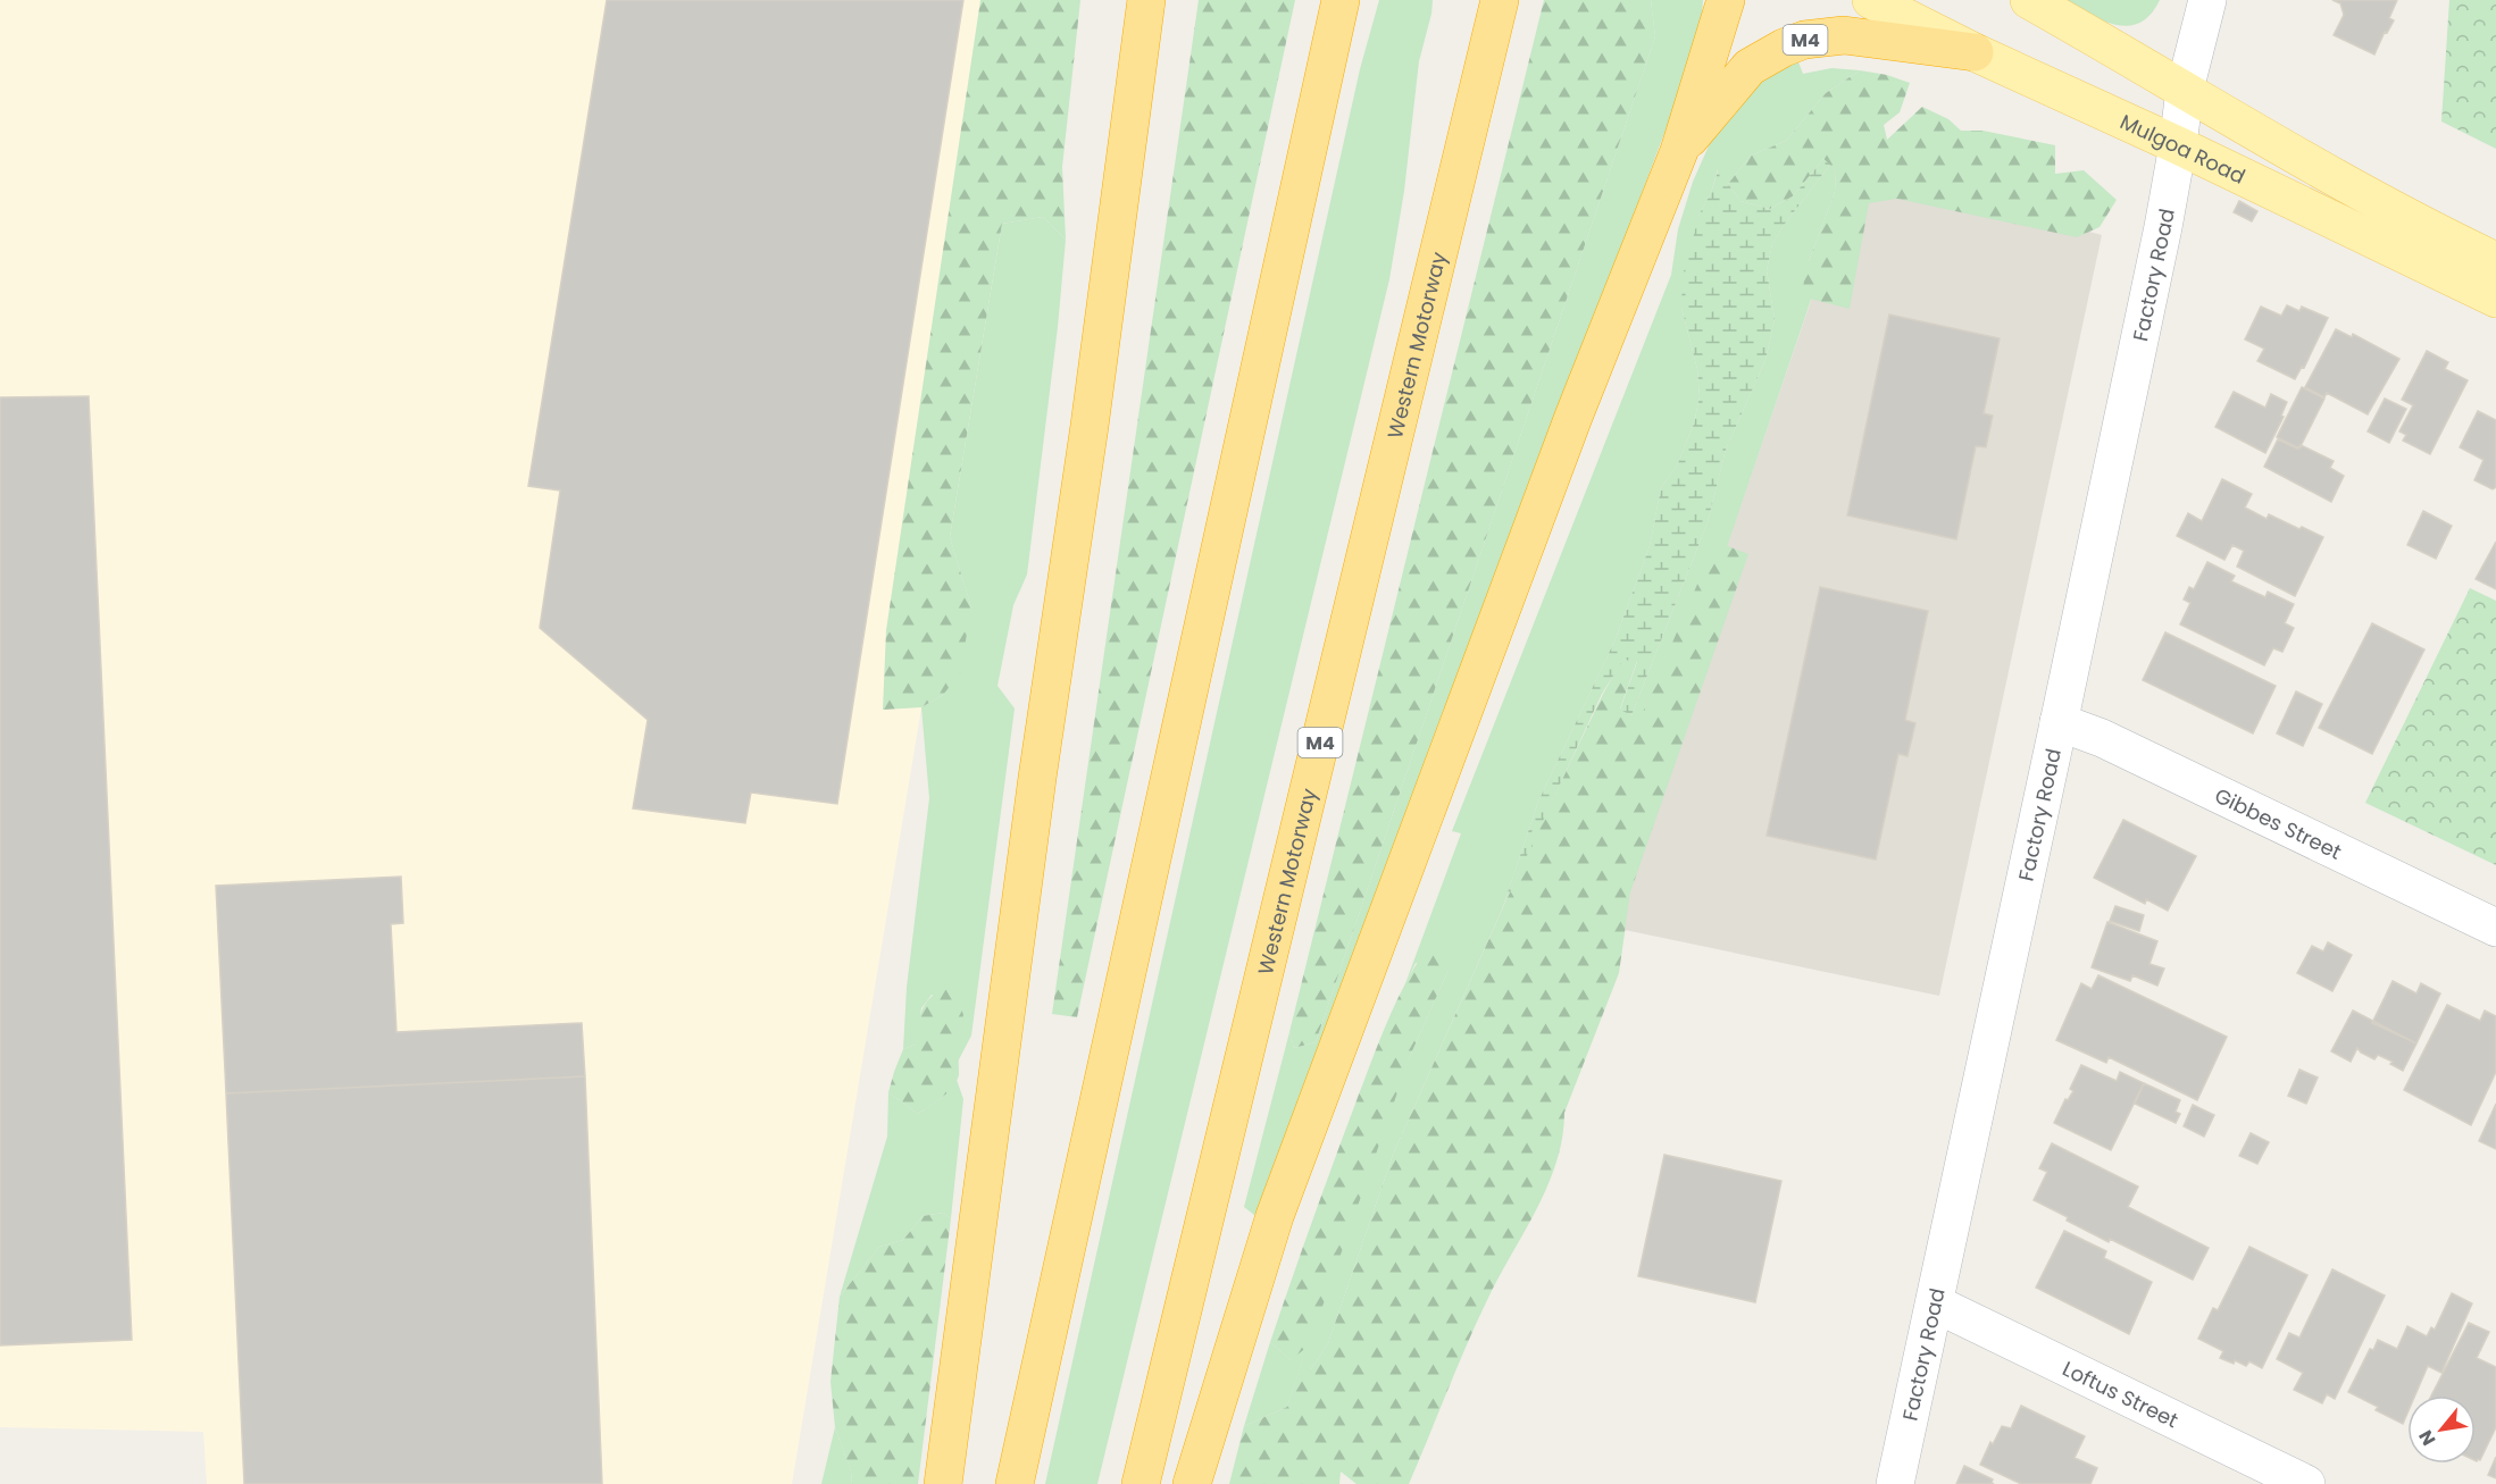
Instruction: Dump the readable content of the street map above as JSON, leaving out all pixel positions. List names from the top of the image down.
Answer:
{
  "streets": {
    "highway": ["M4", "Western Motorway"],
    "main road": ["Mulgoa Road"],
    "street": ["Factory Road", "Gibbes Street", "Loftus Street"]
  },
  "crossings": [
    ["M4", "Mulgoa Road"],
    ["Mulgoa Road", "Factory Road"],
    ["Factory Road", "Gibbes Street"],
    ["Factory Road", "Loftus Street"]
  ],
  "north": "bottom left"
}
